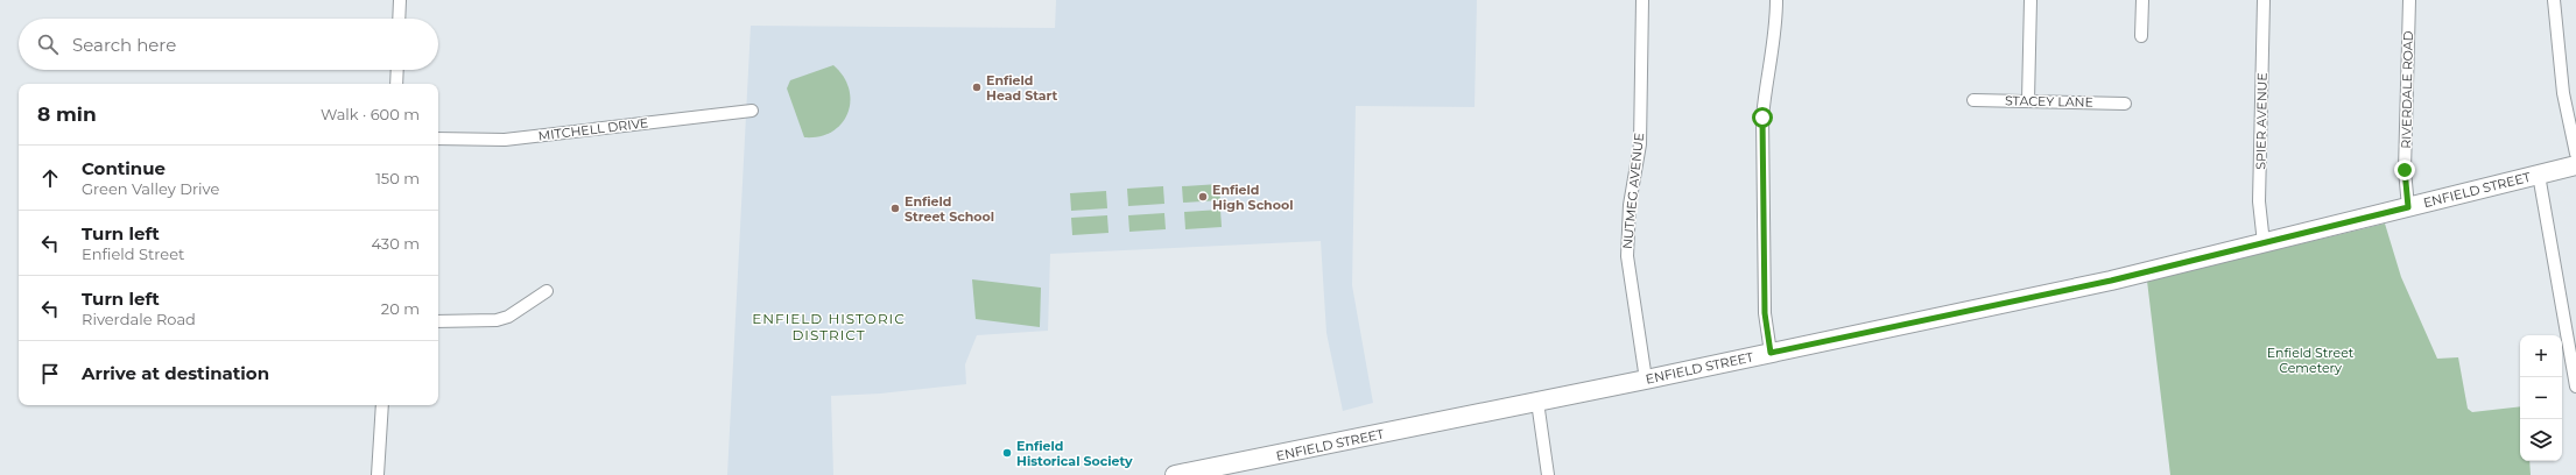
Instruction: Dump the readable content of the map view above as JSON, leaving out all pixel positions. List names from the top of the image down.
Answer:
{
  "streets": {
    "main road": ["ENFIELD STREET"],
    "street": [
      "RIVERDALE ROAD",
      "STACEY LANE",
      "SPIER AVENUE",
      "MITCHELL DRIVE",
      "NUTMEG AVENUE"
    ]
  },
  "crossings": [
    ["RIVERDALE ROAD", "ENFIELD STREET"],
    ["SPIER AVENUE", "ENFIELD STREET"],
    ["ENFIELD STREET", "NUTMEG AVENUE"]
  ],
  "districts": ["ENFIELD HISTORIC DISTRICT"],
  "parks": ["Enfield Street Cemetery"],
  "places": [
    "Enfield Head Start",
    "Enfield High School",
    "Enfield Street School",
    "Enfield Historical Society"
  ],
  "page": {
    "search": "Search here",
    "heading": ["8 min", "Walk · 600 m"],
    "list": [
      ["Continue", "Green Valley Drive", "150 m"],
      ["Turn left", "Enfield Street", "430 m"],
      ["Turn left", "Riverdale Road", "20 m"],
      "Arrive at destination"
    ],
    "map_buttons": ["+", "−"]
  }
}
